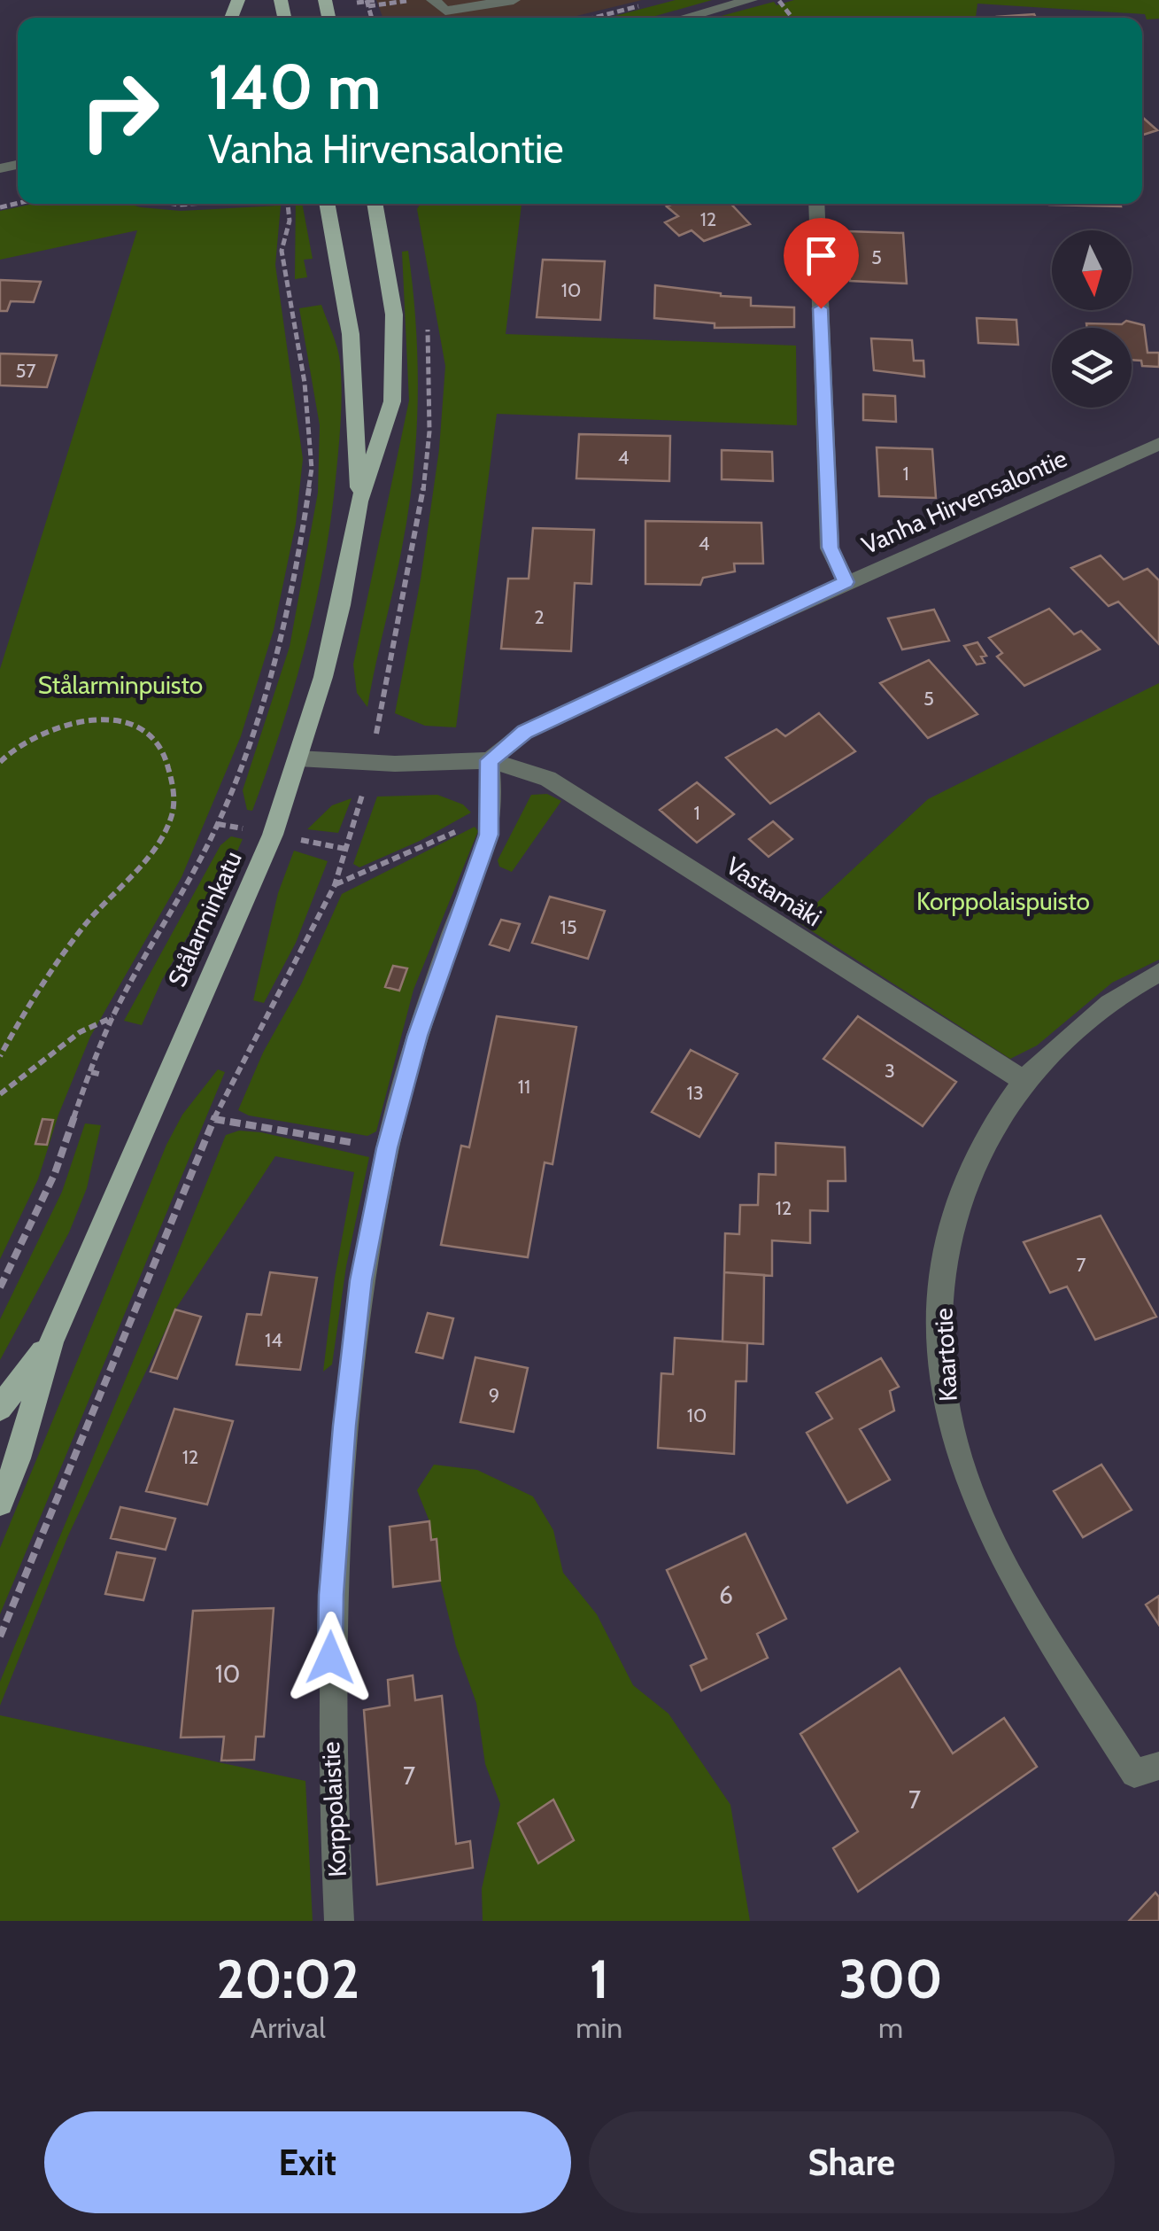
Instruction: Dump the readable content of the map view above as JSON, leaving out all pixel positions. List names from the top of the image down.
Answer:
{
  "streets": {
    "main road": ["Stålarminkatu"],
    "street": [
      "Vanha Hirvensalontie",
      "Vastamäki",
      "Kaartotie",
      "Korppolaistie"
    ]
  },
  "crossings": [
    ["Vanha Hirvensalontie", "Vastamäki"],
    ["Vanha Hirvensalontie", "Korppolaistie"],
    ["Vastamäki", "Kaartotie"],
    ["Vastamäki", "Korppolaistie"]
  ],
  "parks": ["Stålarminpuisto", "Korppolaispuisto"],
  "house_numbers": [
    "12",
    "5",
    "10",
    "57",
    "4",
    "1",
    "4",
    "2",
    "5",
    "1",
    "15",
    "3",
    "11",
    "13",
    "12",
    "7",
    "14",
    "9",
    "10",
    "12",
    "6",
    "10",
    "7",
    "7"
  ],
  "north": "bottom",
  "page": {
    "turn": ["140 m", "Vanha Hirvensalontie"],
    "eta": [
      "20:02",
      "Arrival",
      "1",
      "min",
      "300",
      "m"
    ],
    "buttons": ["Exit", "Share"]
  }
}
